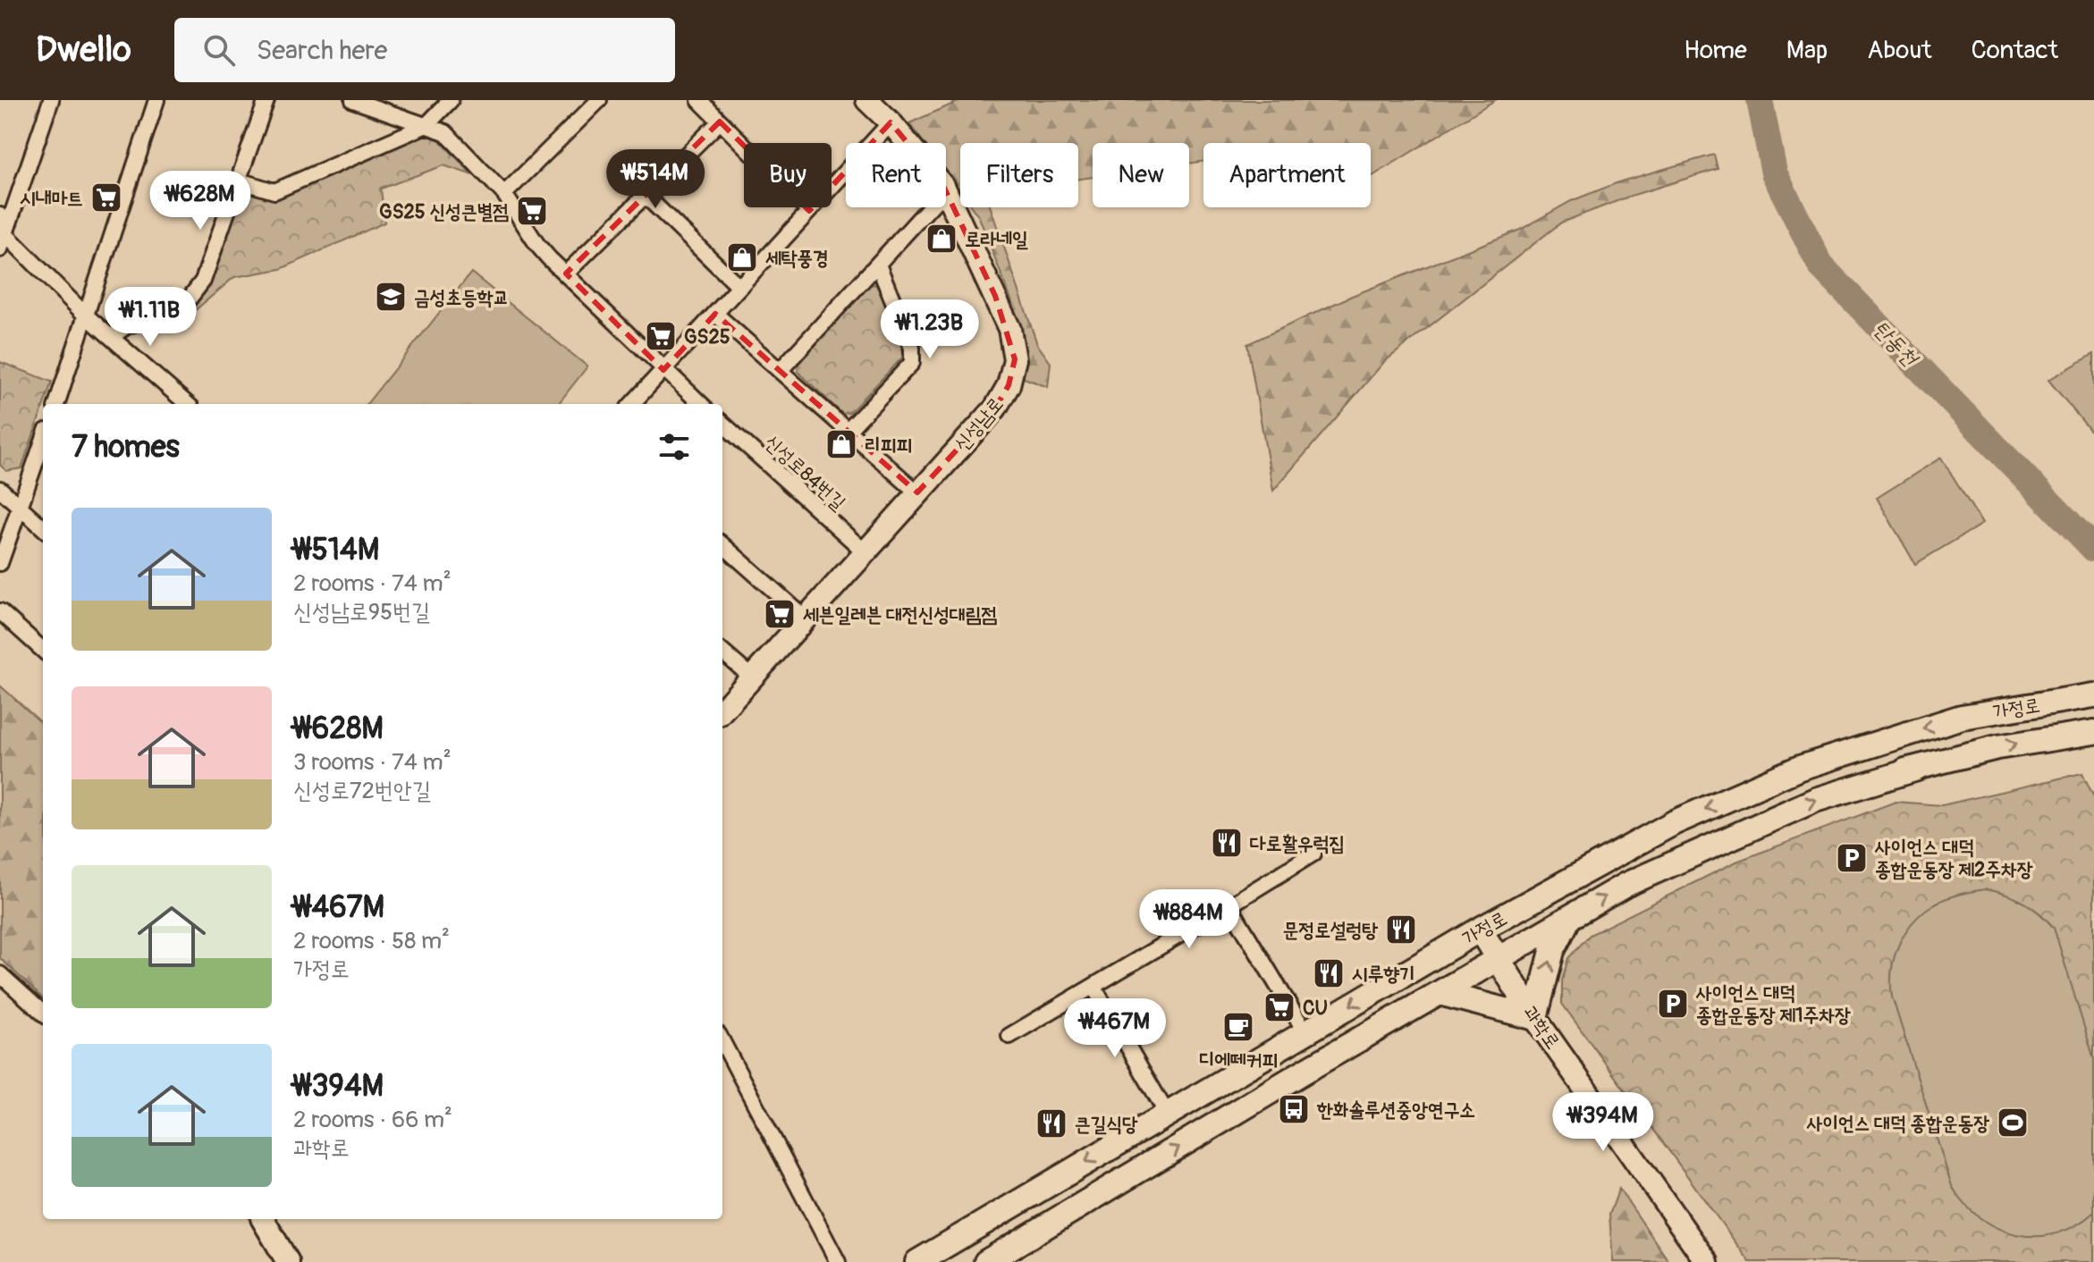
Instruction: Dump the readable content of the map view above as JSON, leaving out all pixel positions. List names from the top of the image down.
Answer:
{
  "streets": {
    "main road": ["가정로", "과학로"],
    "street": ["신성남로", "신성로84번길"]
  },
  "crossings": [
    ["신성남로", "신성로84번길"],
    ["가정로", "과학로"]
  ],
  "water": ["탄동천"],
  "places": {
    "supermarket": [
      "시내마트",
      "GS25 신성큰별점",
      "GS25",
      "세븐일레븐 대전신성대림점",
      "CU"
    ],
    "shop": ["로라네일", "세탁풍경", "리피피"],
    "school or university": ["금성초등학교"],
    "restaurant": [
      "다로활우럭집",
      "문정로설렁탕",
      "시루향기",
      "큰길식당"
    ],
    "parking": ["사이언스 대덕 종합운동장 제2주차장", "사이언스 대덕 종합운동장 제1주차장"],
    "cafe": ["디에떼커피"],
    "bus stop": ["한화솔루션중앙연구소"],
    "sports": ["사이언스 대덕 종합운동장"]
  },
  "page": {
    "header": "Dwello",
    "search": "Search here",
    "nav": [
      "Home",
      "Map",
      "About",
      "Contact"
    ],
    "chip": [
      "Buy",
      "Rent",
      "Filters",
      "New",
      "Apartment"
    ],
    "price": [
      "₩514M",
      "₩628M",
      "₩1.11B",
      "₩1.23B",
      "₩884M",
      "₩467M",
      "₩394M"
    ],
    "heading": "7 homes",
    "list": [
      {
        "name": "₩514M",
        "note": "2 rooms · 74 m² · 신성남로95번길"
      },
      {
        "name": "₩628M",
        "note": "3 rooms · 74 m² · 신성로72번안길"
      },
      {
        "name": "₩467M",
        "note": "2 rooms · 58 m² · 가정로"
      },
      {
        "name": "₩394M",
        "note": "2 rooms · 66 m² · 과학로"
      }
    ]
  }
}
